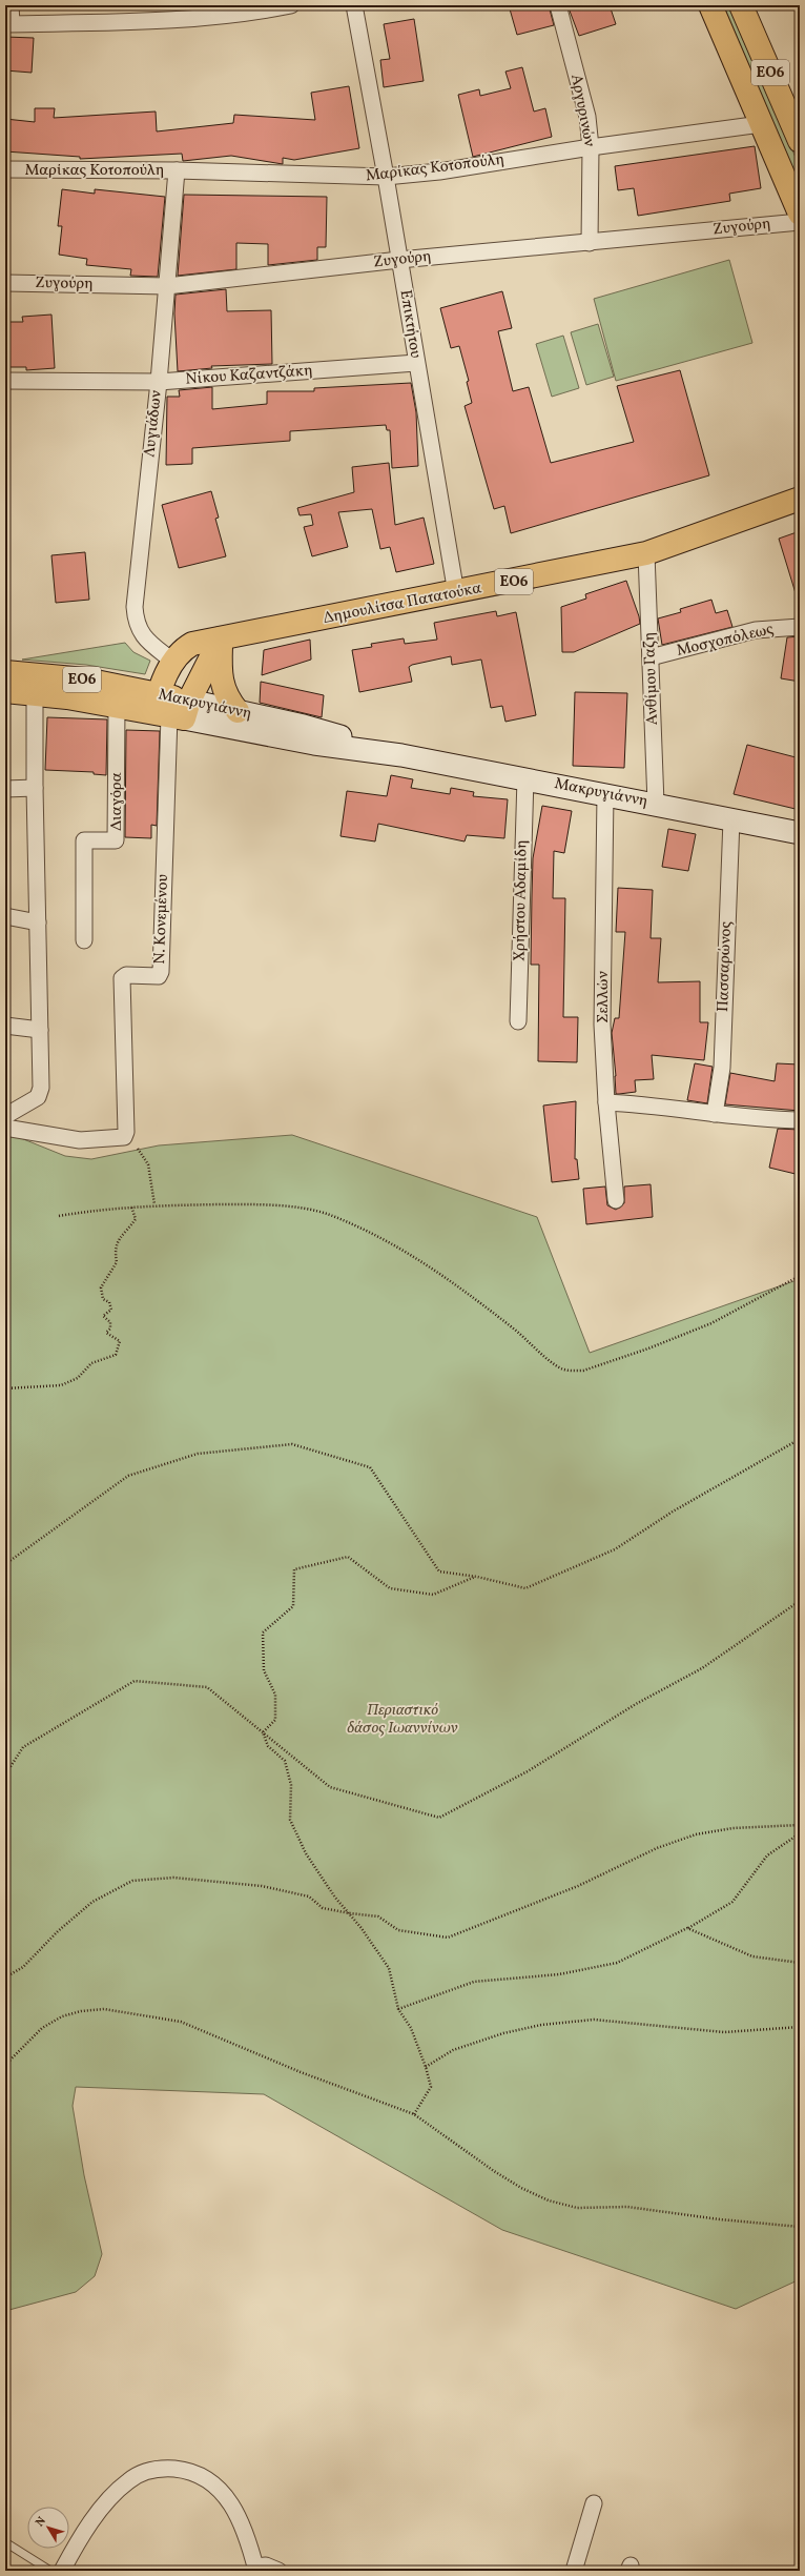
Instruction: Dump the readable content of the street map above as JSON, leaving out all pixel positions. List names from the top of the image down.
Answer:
{
  "streets": {
    "main road": ["ΕΟ6", "Δημουλίτσα Πατατούκα", "Μακρυγιάννη"],
    "street": [
      "Αργυρινών",
      "Μαρίκας Κοτοπούλη",
      "Ζυγούρη",
      "Επικτήτου",
      "Νίκου Καζαντζάκη",
      "Λυγιάδων",
      "Μοσχοπόλεως",
      "Ανθίμου Γαζη",
      "Διαγόρα",
      "Χρήστου Αδαμίδη",
      "Ν. Κονεμένου",
      "Πασσαρώνος",
      "Σελλών"
    ]
  },
  "crossings": [
    ["ΕΟ6", "Μαρίκας Κοτοπούλη"],
    ["Αργυρινών", "Μαρίκας Κοτοπούλη"],
    ["Αργυρινών", "Ζυγούρη"],
    ["Μαρίκας Κοτοπούλη", "Επικτήτου"],
    ["Μαρίκας Κοτοπούλη", "Λυγιάδων"],
    ["Ζυγούρη", "Επικτήτου"],
    ["Ζυγούρη", "Λυγιάδων"],
    ["Επικτήτου", "Νίκου Καζαντζάκη"],
    ["Επικτήτου", "Δημουλίτσα Πατατούκα"],
    ["Νίκου Καζαντζάκη", "Λυγιάδων"],
    ["Λυγιάδων", "Δημουλίτσα Πατατούκα"],
    ["Δημουλίτσα Πατατούκα", "Ανθίμου Γαζη"],
    ["Δημουλίτσα Πατατούκα", "Μακρυγιάννη"],
    ["Δημουλίτσα Πατατούκα", "Ν. Κονεμένου"],
    ["Μοσχοπόλεως", "Ανθίμου Γαζη"],
    ["Ανθίμου Γαζη", "Μακρυγιάννη"],
    ["Μακρυγιάννη", "Διαγόρα"],
    ["Μακρυγιάννη", "Χρήστου Αδαμίδη"],
    ["Μακρυγιάννη", "Ν. Κονεμένου"],
    ["Μακρυγιάννη", "Πασσαρώνος"],
    ["Μακρυγιάννη", "Σελλών"]
  ],
  "parks": ["Περιαστικό δάσος Ιωαννίνων"],
  "north": "top left"
}
